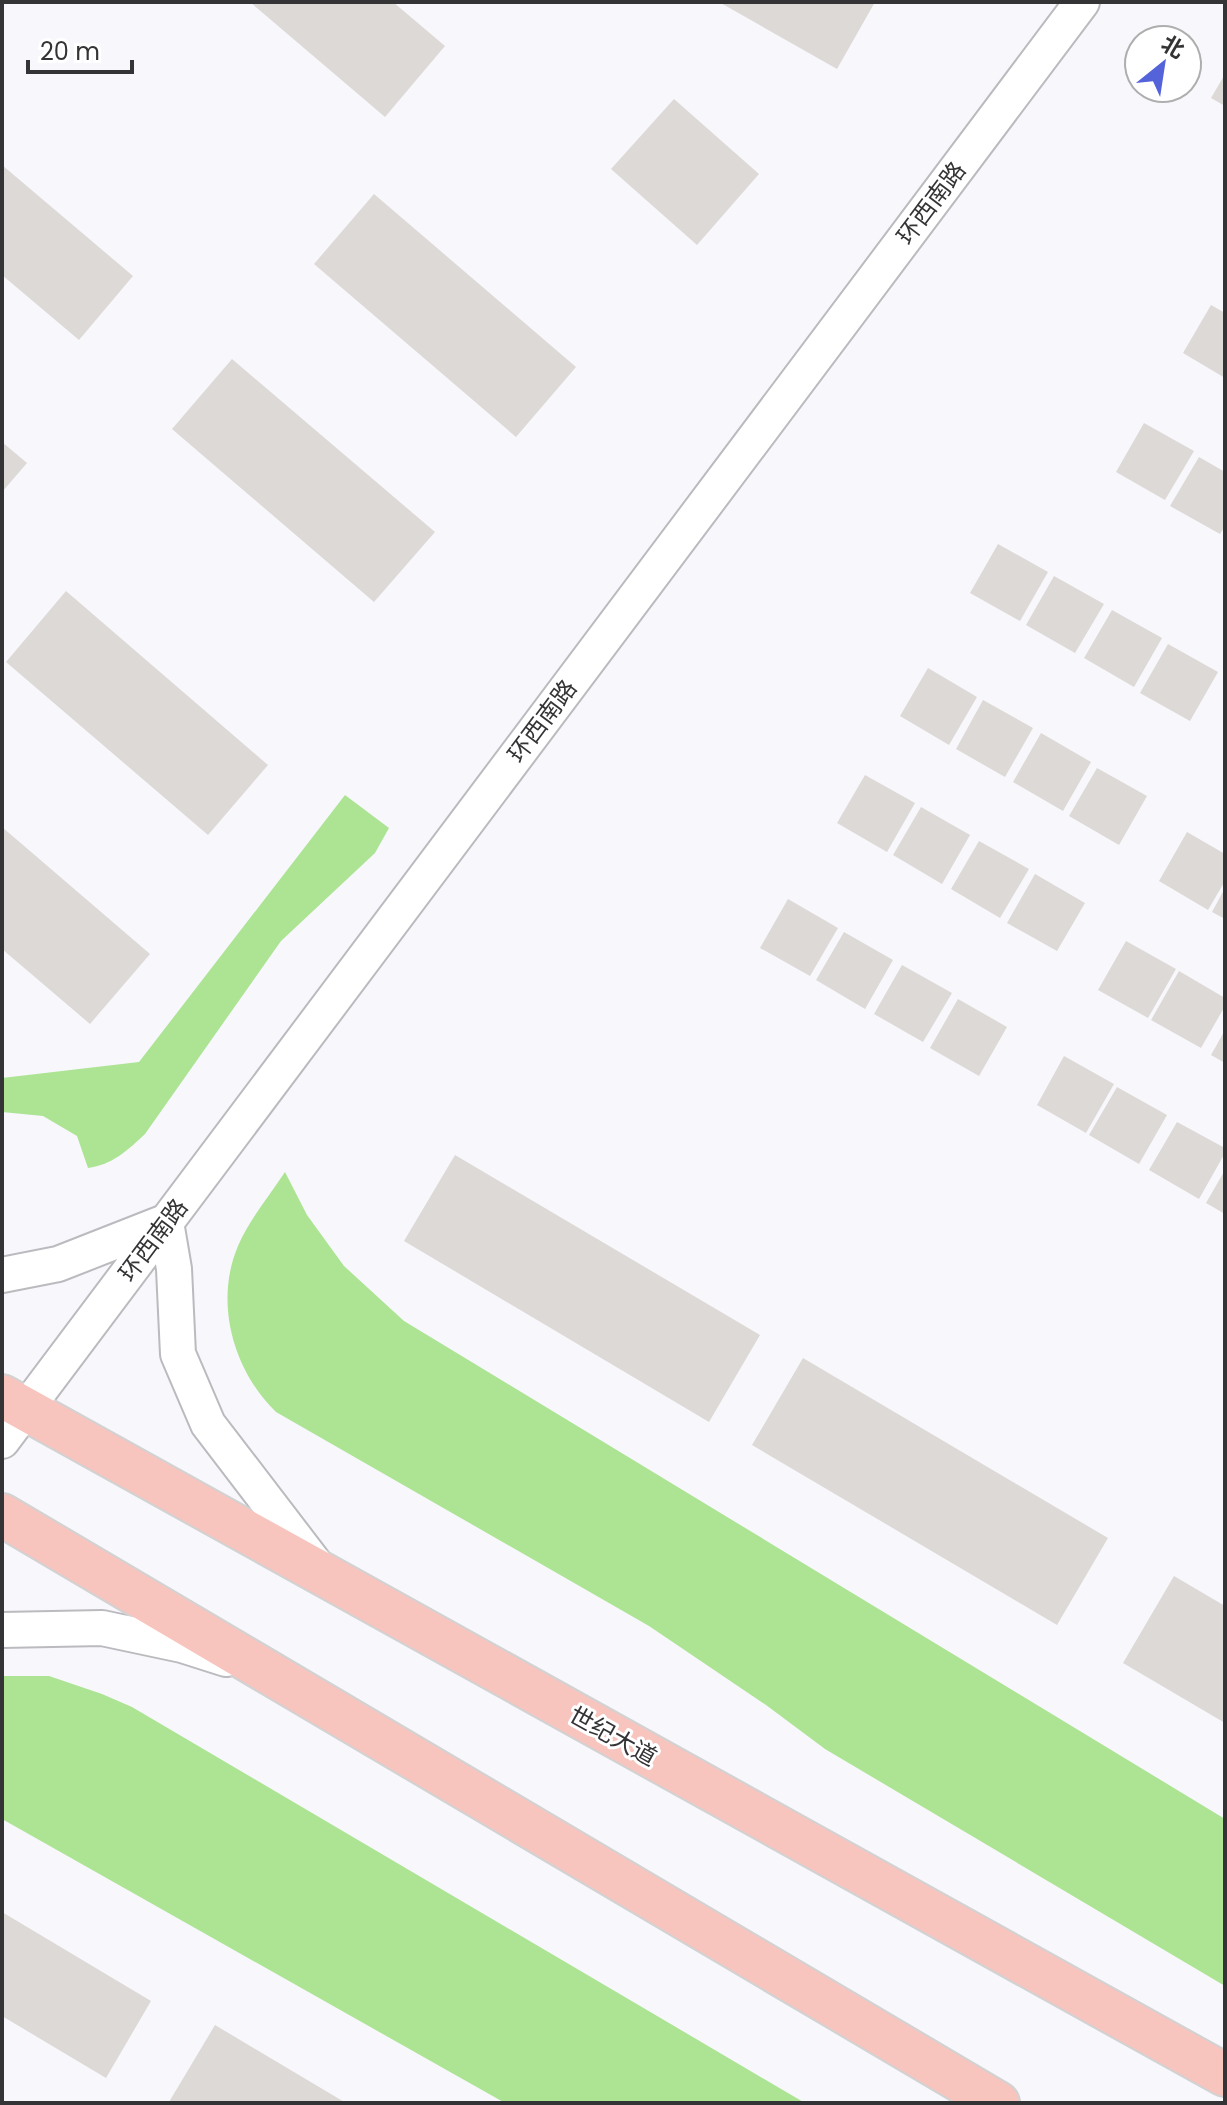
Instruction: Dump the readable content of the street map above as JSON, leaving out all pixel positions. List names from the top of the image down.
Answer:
{
  "streets": {
    "main road": ["世纪大道"],
    "street": ["环西南路"]
  },
  "crossings": [
    ["环西南路", "世纪大道"]
  ],
  "scale_bar": "20 m",
  "north": "top right"
}
